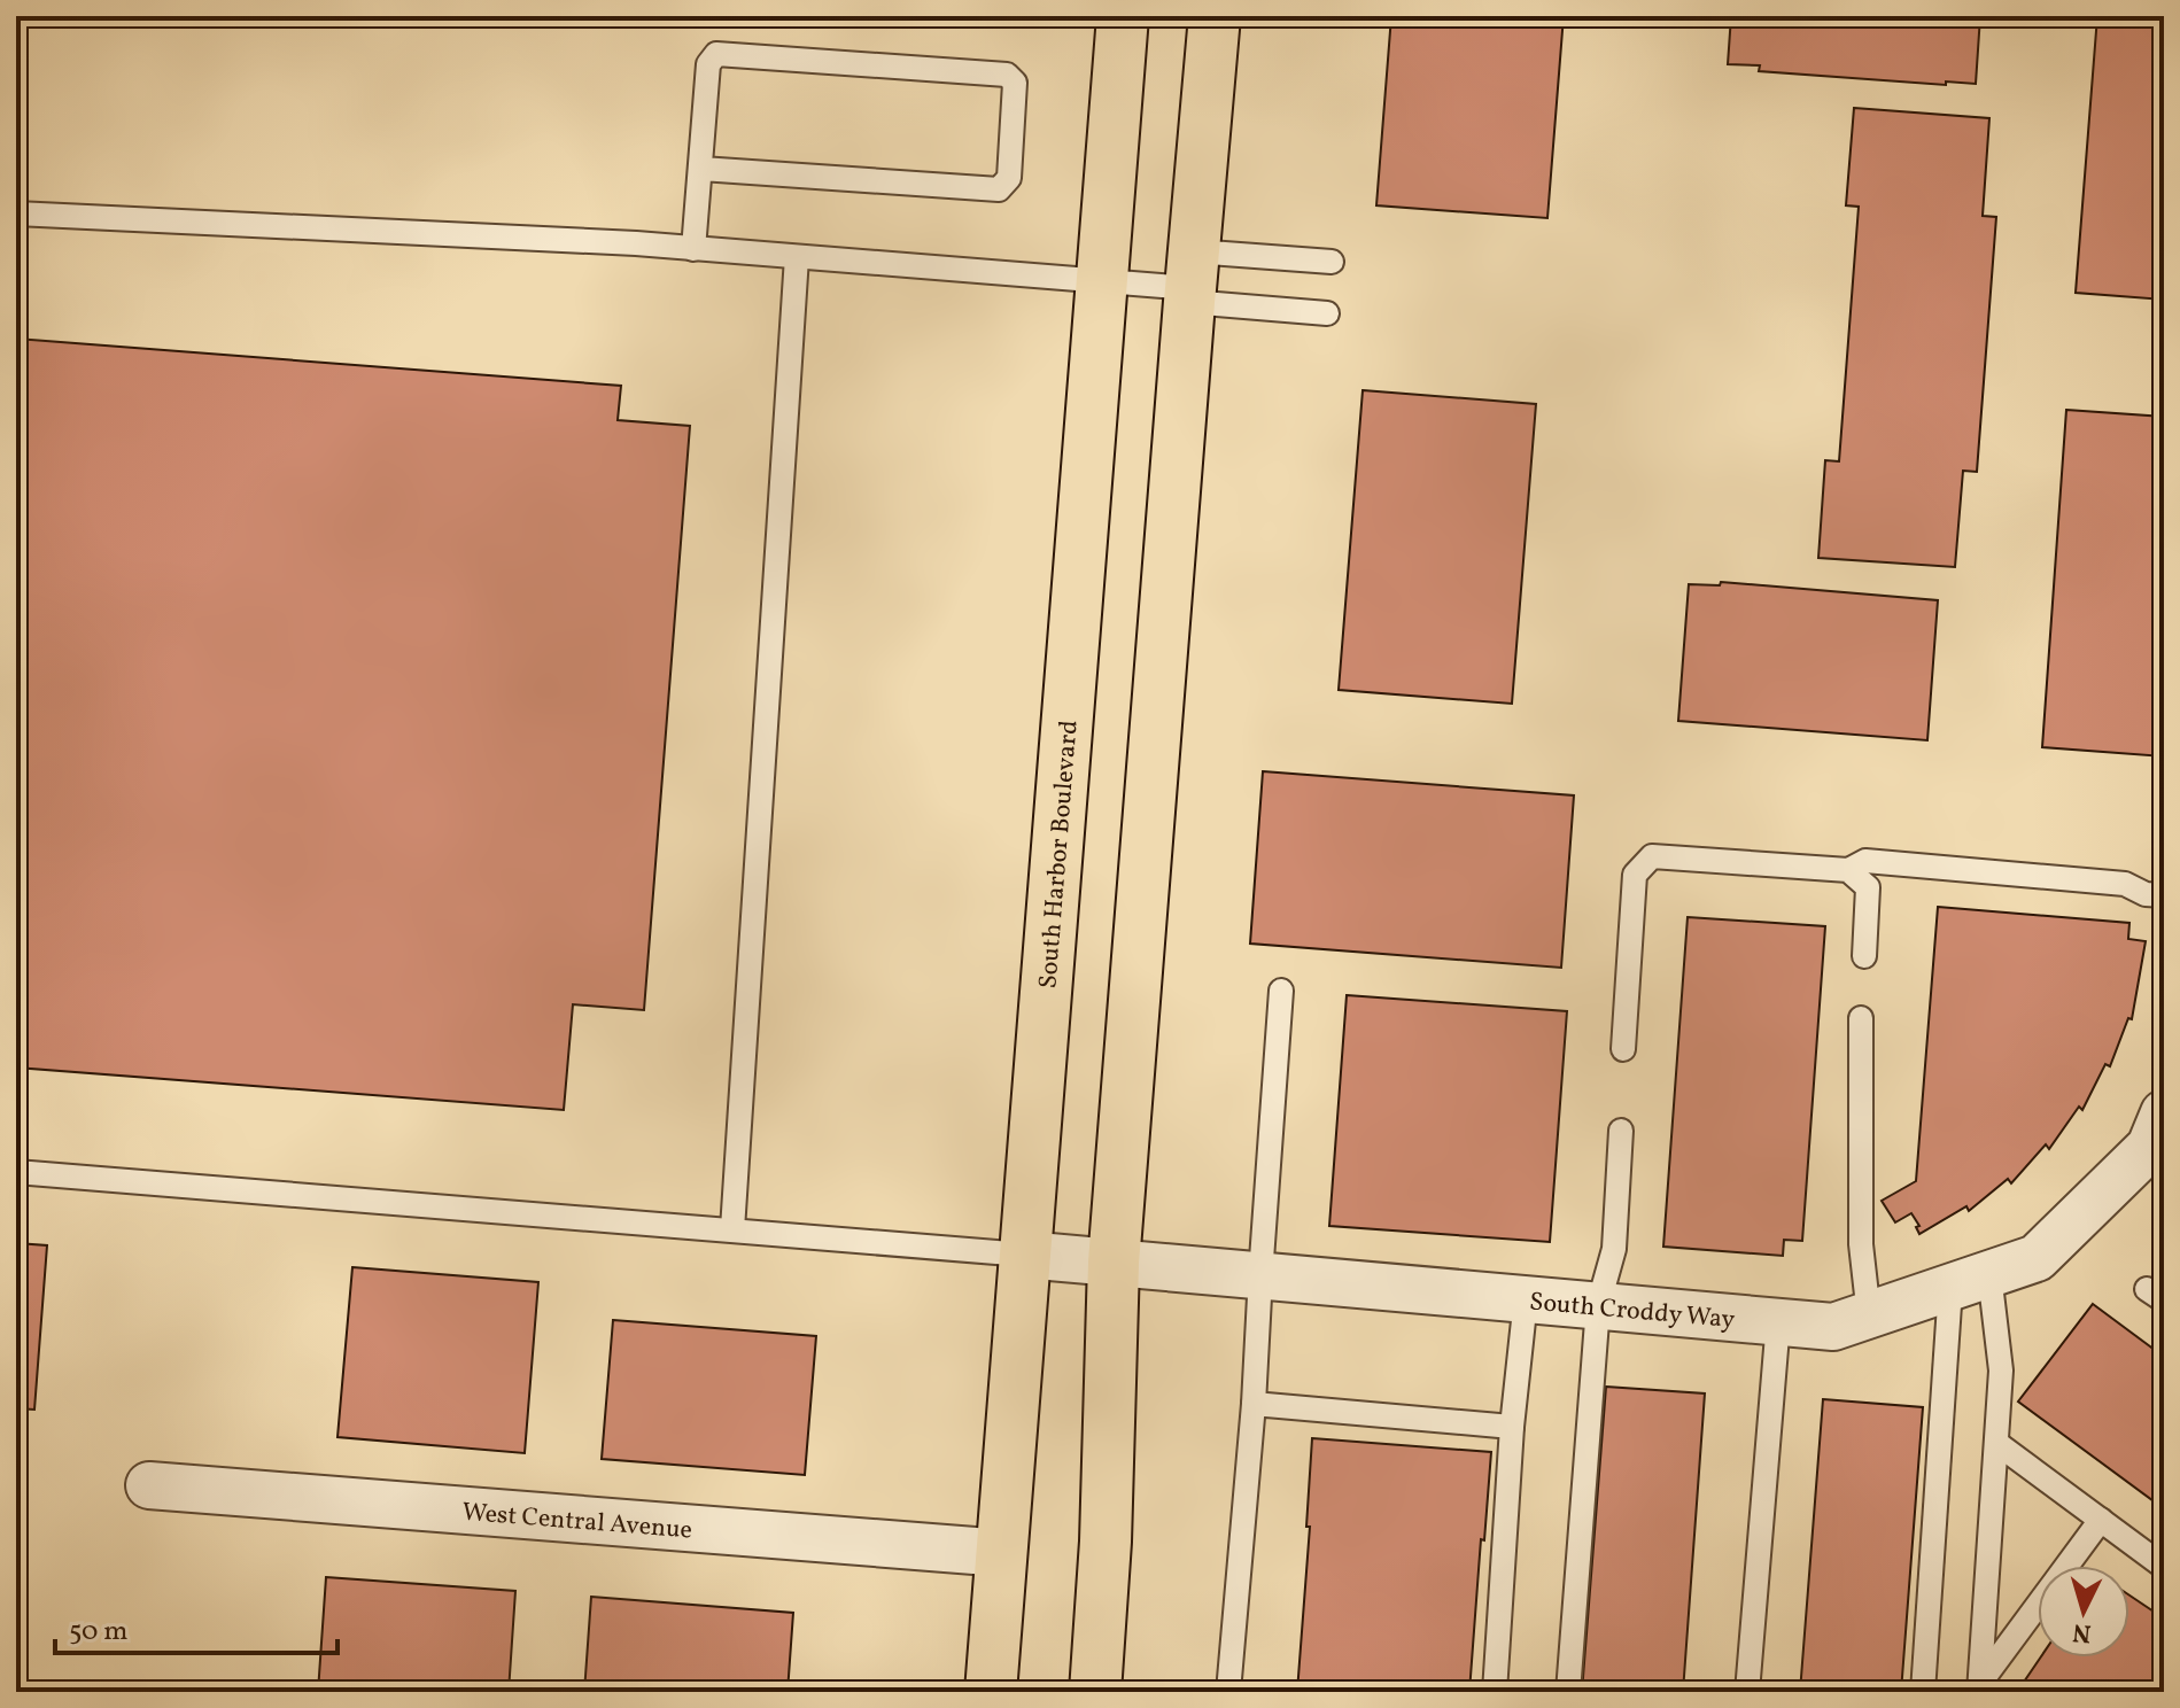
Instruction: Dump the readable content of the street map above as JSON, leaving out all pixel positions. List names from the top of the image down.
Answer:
{
  "streets": {
    "main road": ["South Harbor Boulevard"],
    "street": ["South Croddy Way", "West Central Avenue"]
  },
  "crossings": [
    ["South Harbor Boulevard", "South Croddy Way"],
    ["South Harbor Boulevard", "West Central Avenue"]
  ],
  "scale_bar": "50 m",
  "north": "bottom"
}
